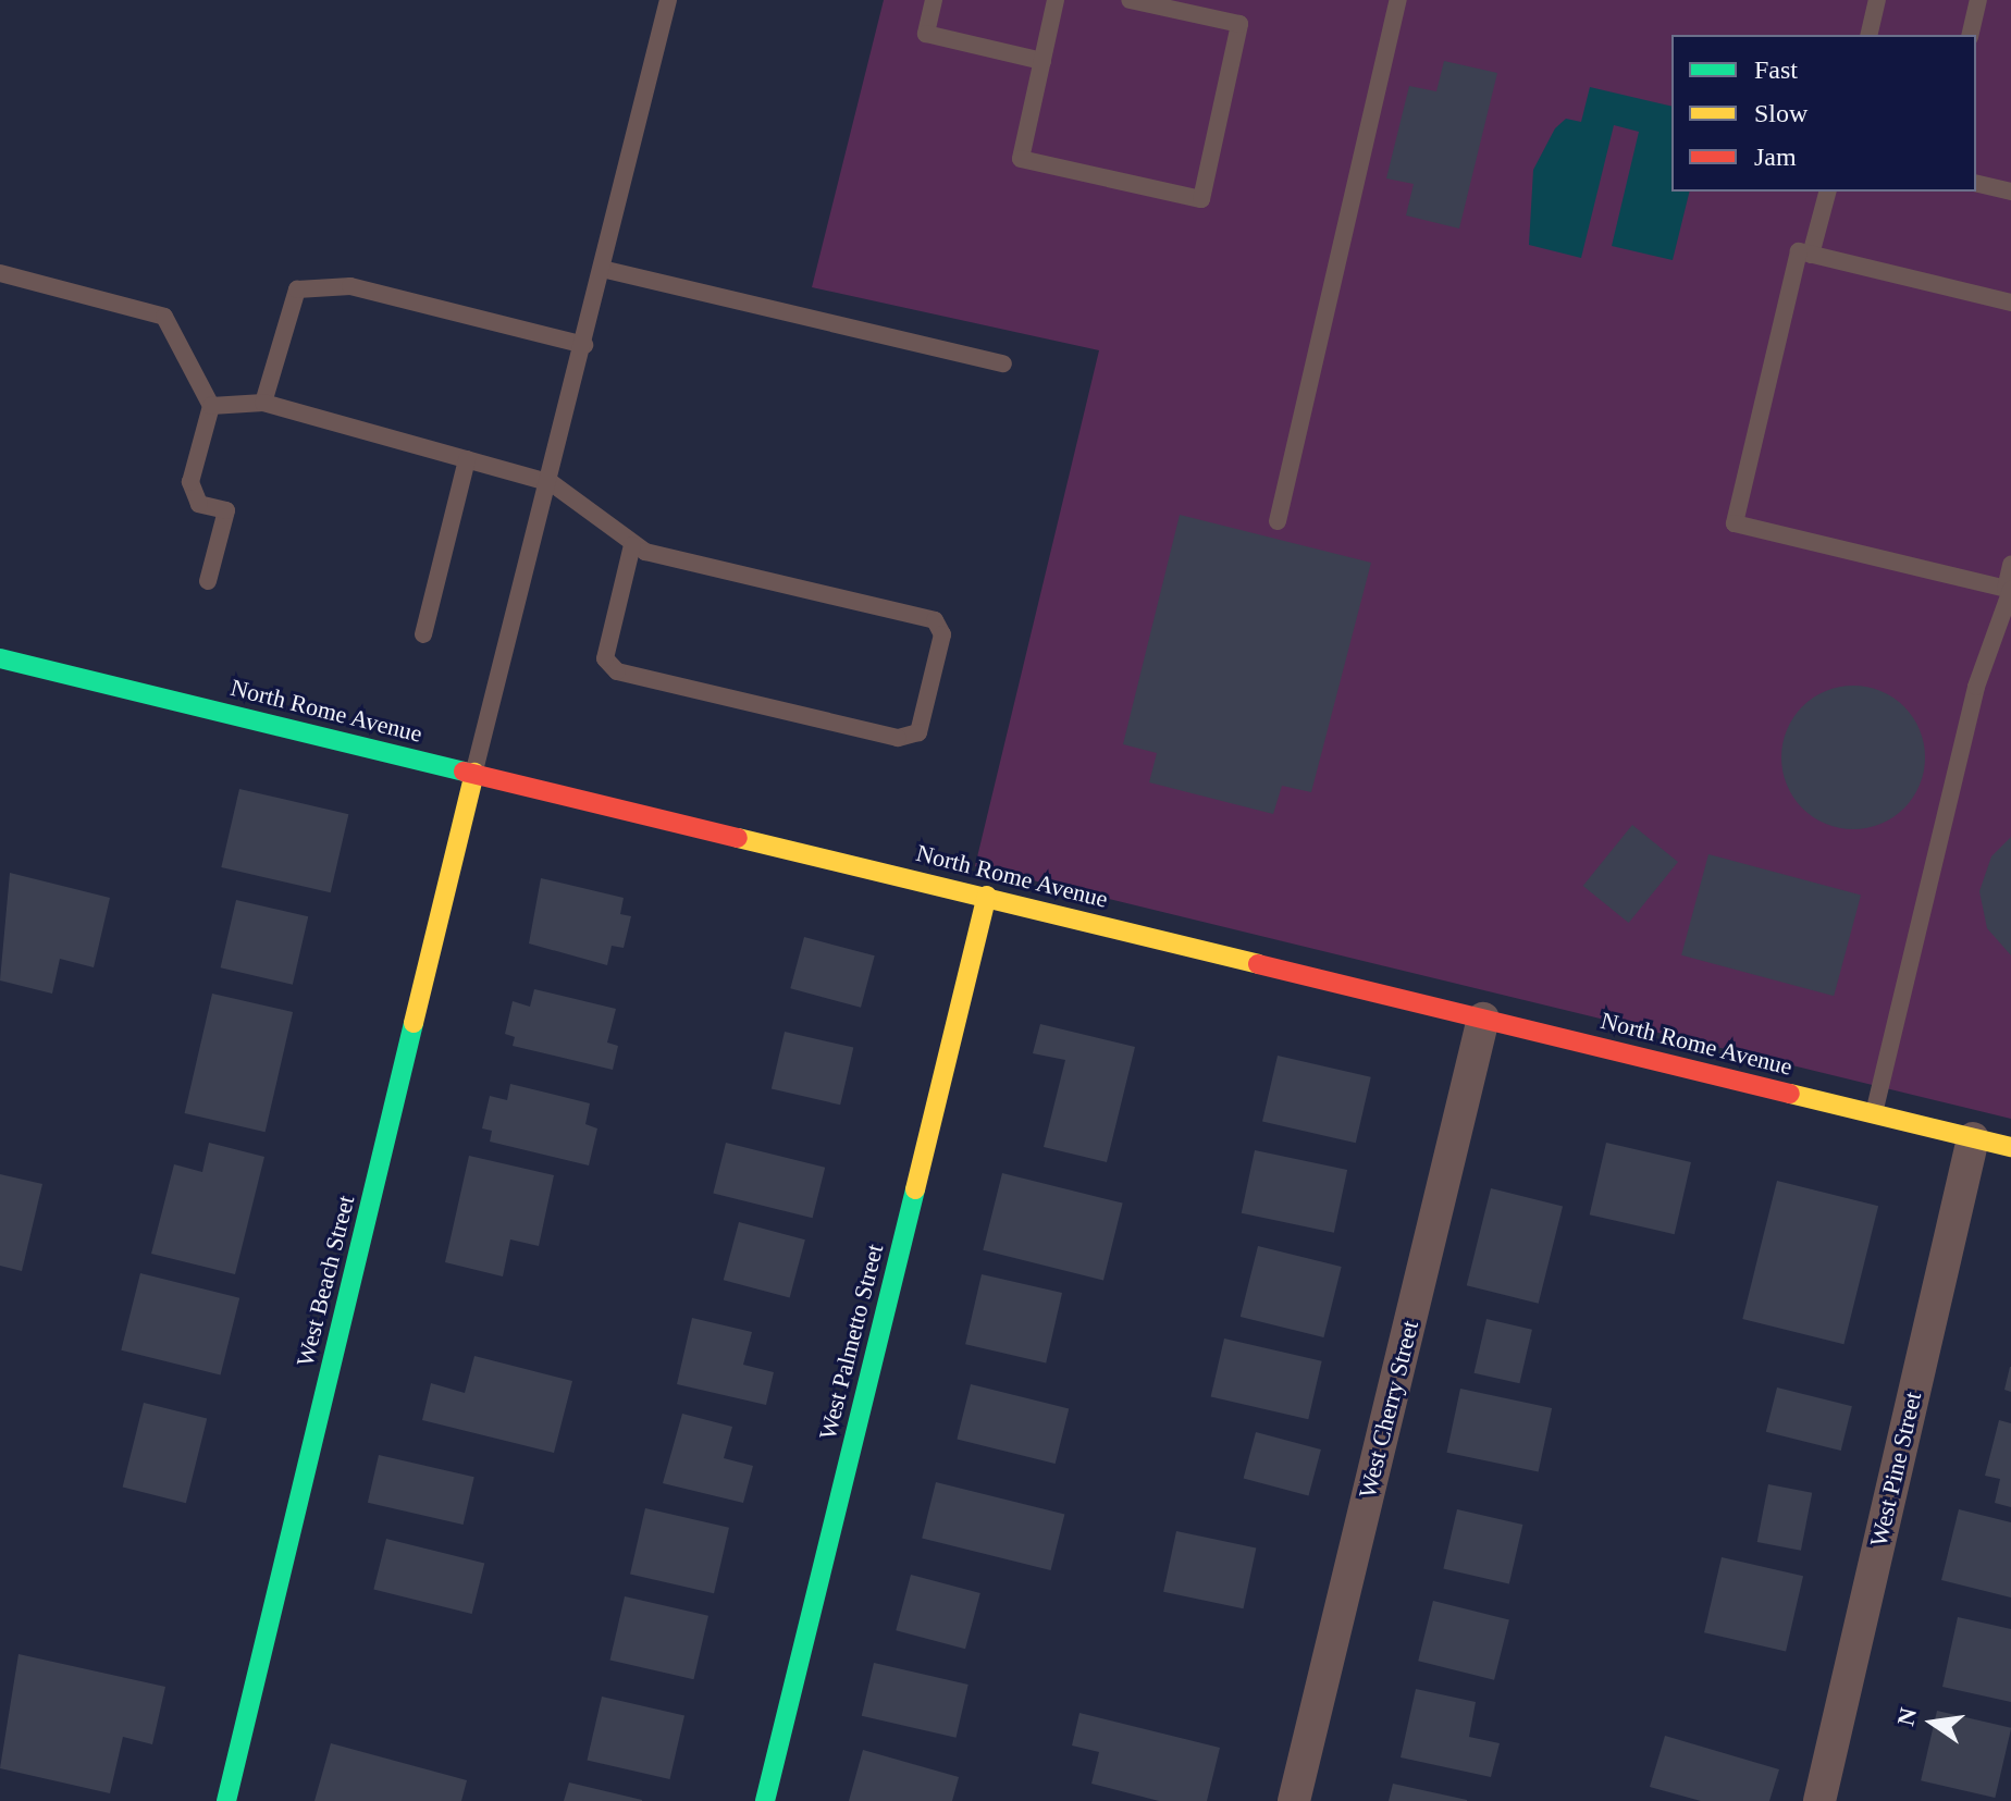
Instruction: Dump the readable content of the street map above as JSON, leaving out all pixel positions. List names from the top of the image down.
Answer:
{
  "streets": {
    "street": [
      "North Rome Avenue",
      "West Beach Street",
      "West Palmetto Street",
      "West Cherry Street",
      "West Pine Street"
    ]
  },
  "crossings": [
    ["North Rome Avenue", "West Beach Street"],
    ["North Rome Avenue", "West Palmetto Street"],
    ["North Rome Avenue", "West Cherry Street"],
    ["North Rome Avenue", "West Pine Street"]
  ],
  "legend": ["Fast", "Slow", "Jam"],
  "north": "left"
}
